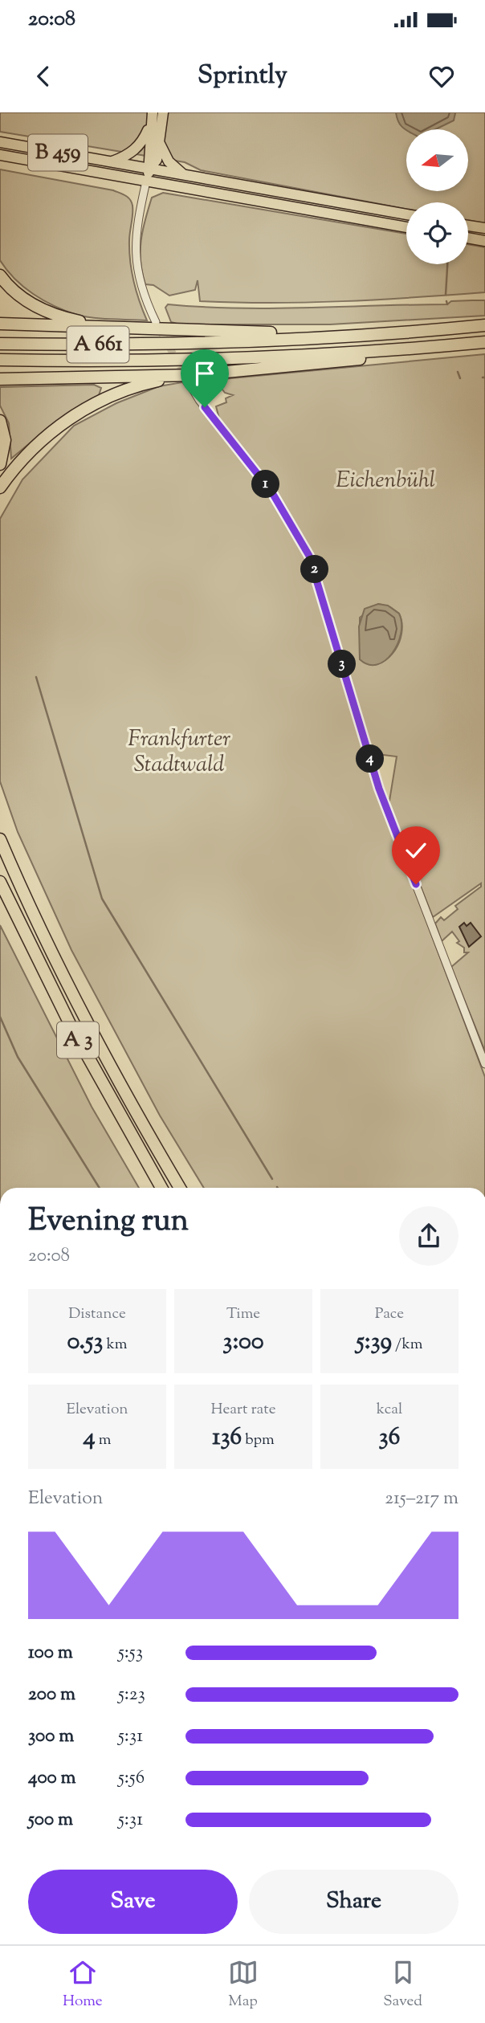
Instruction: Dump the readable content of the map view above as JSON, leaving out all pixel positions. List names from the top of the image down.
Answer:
{
  "streets": {
    "highway": ["A 661", "A 3"],
    "main road": ["B 459"]
  },
  "parks": ["Eichenbühl", "Frankfurter Stadtwald"],
  "north": "left",
  "page": {
    "status": "20:08",
    "header": "Sprintly",
    "pins": [
      "1",
      "2",
      "3",
      "4"
    ],
    "heading": ["Evening run", "20:08"],
    "stats": [
      ["Distance", "0.53 km"],
      ["Time", "3:00"],
      ["Pace", "5:39 /km"],
      ["Elevation", "4 m"],
      ["Heart rate", "136 bpm"],
      ["kcal", "36"]
    ],
    "chart": ["Elevation", "215–217 m"],
    "list": [
      {
        "name": "100 m",
        "note": "5:53"
      },
      {
        "name": "200 m",
        "note": "5:23"
      },
      {
        "name": "300 m",
        "note": "5:31"
      },
      {
        "name": "400 m",
        "note": "5:56"
      },
      {
        "name": "500 m",
        "note": "5:31"
      }
    ],
    "buttons": ["Save", "Share"],
    "tabs": ["Home", "Map", "Saved"]
  }
}
